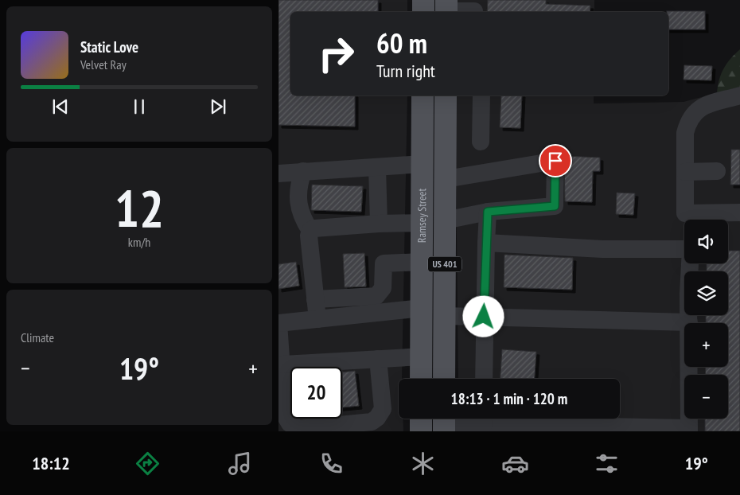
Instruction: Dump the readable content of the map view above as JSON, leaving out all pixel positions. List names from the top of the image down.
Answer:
{
  "streets": {
    "main road": ["Ramsey Street", "US 401"]
  },
  "page": {
    "turn": ["60 m", "Turn right"],
    "song": ["Static Love", "Velvet Ray"],
    "tile": [
      ["12", "km/h"],
      "Climate"
    ],
    "map_buttons": ["+", "−"],
    "heat": ["−", "19°", "+"],
    "limit": "20",
    "trip": "18:13 · 1 min · 120 m",
    "tabs": ["18:12", "19°"]
  }
}
